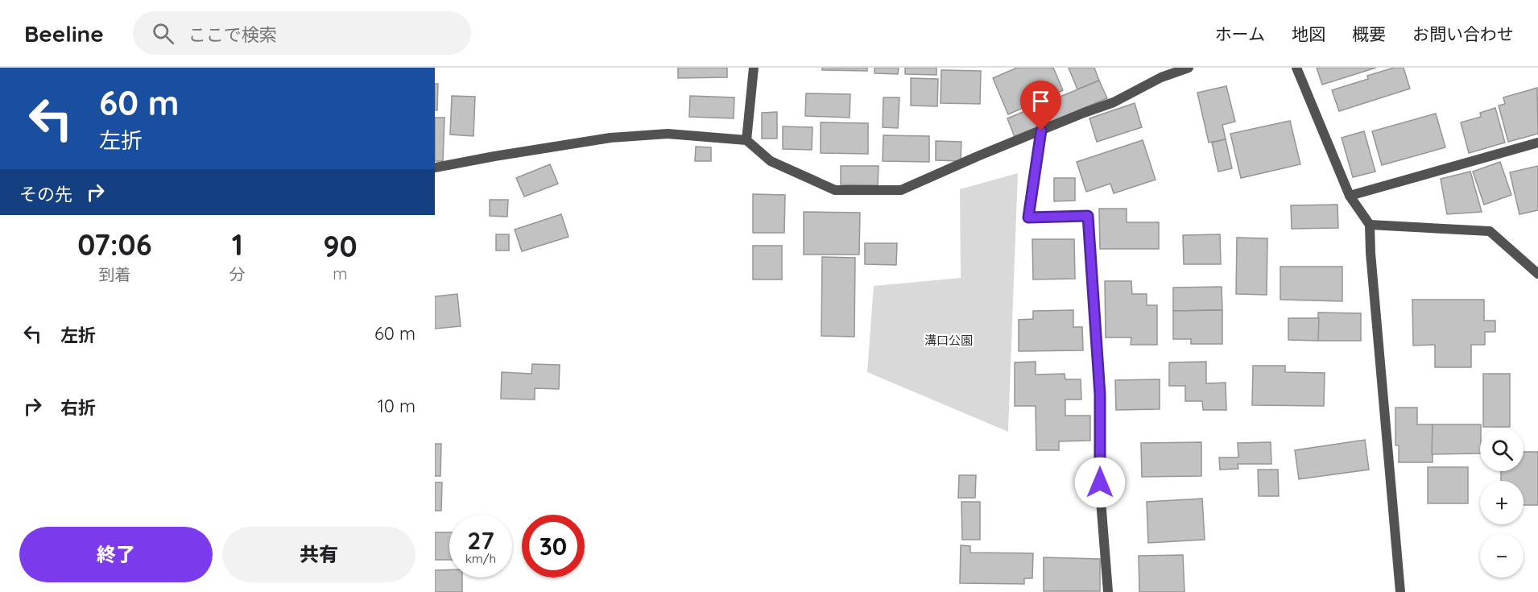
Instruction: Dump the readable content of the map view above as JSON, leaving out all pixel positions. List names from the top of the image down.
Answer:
{
  "parks": ["溝口公園"],
  "page": {
    "header": "Beeline",
    "search": "ここで検索",
    "nav": [
      "ホーム",
      "地図",
      "概要",
      "お問い合わせ"
    ],
    "turn": ["60 m", "左折"],
    "then": "その先",
    "eta": [
      "07:06",
      "到着",
      "1",
      "分",
      "90",
      "m"
    ],
    "list": [
      {
        "name": "左折",
        "value": "60 m"
      },
      {
        "name": "右折",
        "value": "10 m"
      }
    ],
    "map_buttons": ["+", "−"],
    "speed": "27 km/h",
    "limit": "30",
    "buttons": ["終了", "共有"]
  }
}
